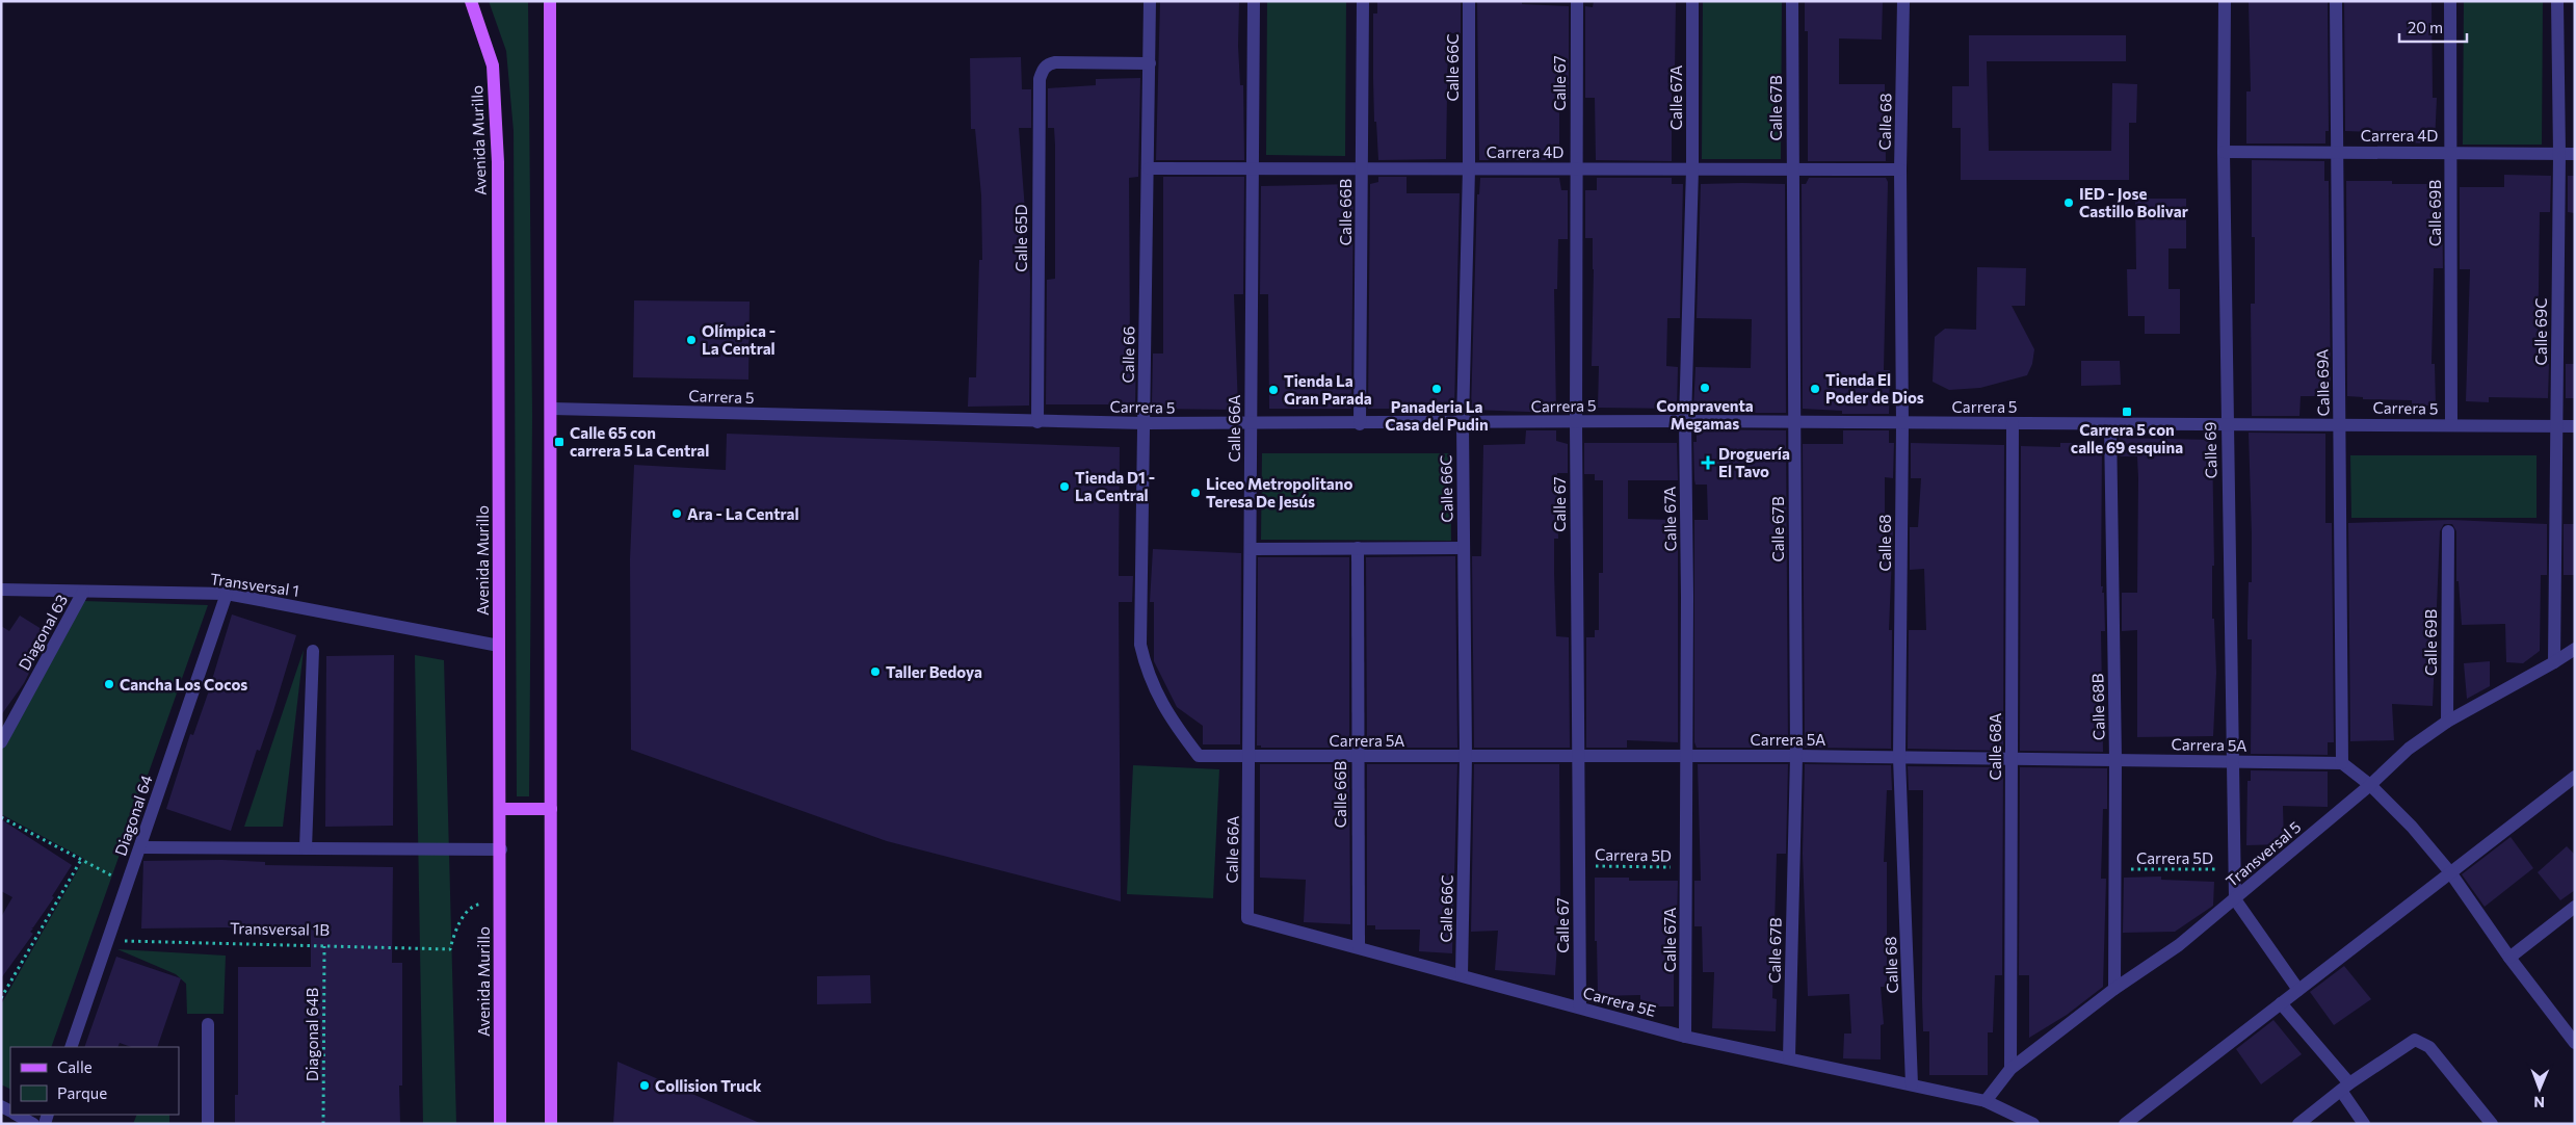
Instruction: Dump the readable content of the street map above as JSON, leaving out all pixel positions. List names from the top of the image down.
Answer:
{
  "streets": {
    "main road": ["Avenida Murillo"],
    "street": [
      "Calle 66C",
      "Calle 67",
      "Calle 67A",
      "Calle 67B",
      "Calle 68",
      "Carrera 4D",
      "Calle 66B",
      "Calle 69B",
      "Calle 65D",
      "Calle 69C",
      "Calle 66",
      "Calle 69A",
      "Carrera 5",
      "Calle 66A",
      "Calle 69",
      "Transversal 1",
      "Diagonal 63",
      "Calle 68B",
      "Carrera 5A",
      "Calle 68A",
      "Diagonal 64",
      "Transversal 5",
      "Carrera 5E"
    ],
    "path": ["Carrera 5D", "Transversal 1B", "Diagonal 64B"]
  },
  "crossings": [
    ["Calle 66C", "Carrera 4D"],
    ["Calle 66C", "Carrera 5"],
    ["Calle 66C", "Carrera 5A"],
    ["Calle 66C", "Carrera 5E"],
    ["Calle 67", "Carrera 4D"],
    ["Calle 67", "Carrera 5"],
    ["Calle 67", "Carrera 5A"],
    ["Calle 67", "Carrera 5D"],
    ["Calle 67", "Carrera 5E"],
    ["Calle 67A", "Carrera 4D"],
    ["Calle 67A", "Carrera 5"],
    ["Calle 67A", "Carrera 5A"],
    ["Calle 67A", "Carrera 5D"],
    ["Calle 67A", "Carrera 5E"],
    ["Calle 67B", "Carrera 4D"],
    ["Calle 67B", "Carrera 5"],
    ["Calle 67B", "Carrera 5A"],
    ["Calle 67B", "Carrera 5E"],
    ["Calle 68", "Carrera 4D"],
    ["Calle 68", "Carrera 5"],
    ["Calle 68", "Carrera 5A"],
    ["Calle 68", "Carrera 5E"],
    ["Carrera 4D", "Calle 66B"],
    ["Carrera 4D", "Calle 69B"],
    ["Carrera 4D", "Calle 69C"],
    ["Carrera 4D", "Calle 66"],
    ["Carrera 4D", "Calle 69A"],
    ["Carrera 4D", "Calle 66A"],
    ["Carrera 4D", "Calle 69"],
    ["Avenida Murillo", "Transversal 1"],
    ["Avenida Murillo", "Transversal 1B"],
    ["Calle 66B", "Carrera 5"],
    ["Calle 66B", "Carrera 5A"],
    ["Calle 66B", "Carrera 5E"],
    ["Calle 69B", "Carrera 5"],
    ["Calle 69B", "Transversal 5"],
    ["Calle 65D", "Calle 66"],
    ["Calle 65D", "Carrera 5"],
    ["Calle 69C", "Carrera 5"],
    ["Calle 69C", "Transversal 5"],
    ["Calle 66", "Carrera 5"],
    ["Calle 66", "Carrera 5A"],
    ["Calle 69A", "Carrera 5"],
    ["Calle 69A", "Carrera 5A"],
    ["Carrera 5", "Calle 66A"],
    ["Carrera 5", "Calle 69"],
    ["Carrera 5", "Calle 68B"],
    ["Carrera 5", "Calle 68A"],
    ["Calle 66A", "Carrera 5A"],
    ["Calle 66A", "Carrera 5E"],
    ["Calle 69", "Carrera 5A"],
    ["Calle 69", "Transversal 5"],
    ["Calle 69", "Carrera 5D"],
    ["Transversal 1", "Diagonal 63"],
    ["Transversal 1", "Diagonal 64"],
    ["Calle 68B", "Carrera 5A"],
    ["Calle 68B", "Transversal 5"],
    ["Calle 68B", "Carrera 5D"],
    ["Carrera 5A", "Calle 68A"],
    ["Calle 68A", "Transversal 5"],
    ["Diagonal 64", "Transversal 1B"],
    ["Transversal 5", "Carrera 5E"],
    ["Transversal 1B", "Diagonal 64B"]
  ],
  "places": {
    "other": [
      "IED - Jose Castillo Bolivar",
      "Olímpica - La Central",
      "Compraventa Megamas",
      "Panaderia La Casa del Pudin",
      "Tienda El Poder de Dios",
      "Tienda La Gran Parada",
      "Tienda D1 - La Central",
      "Liceo Metropolitano Teresa De Jesús",
      "Ara - La Central",
      "Taller Bedoya",
      "Cancha Los Cocos",
      "Collision Truck"
    ],
    "transit": ["Carrera 5 con calle 69 esquina", "Calle 65 con carrera 5 La Central"],
    "health": ["Droguería El Tavo"]
  },
  "legend": ["Calle", "Parque"],
  "scale_bar": "20 m",
  "north": "bottom"
}
